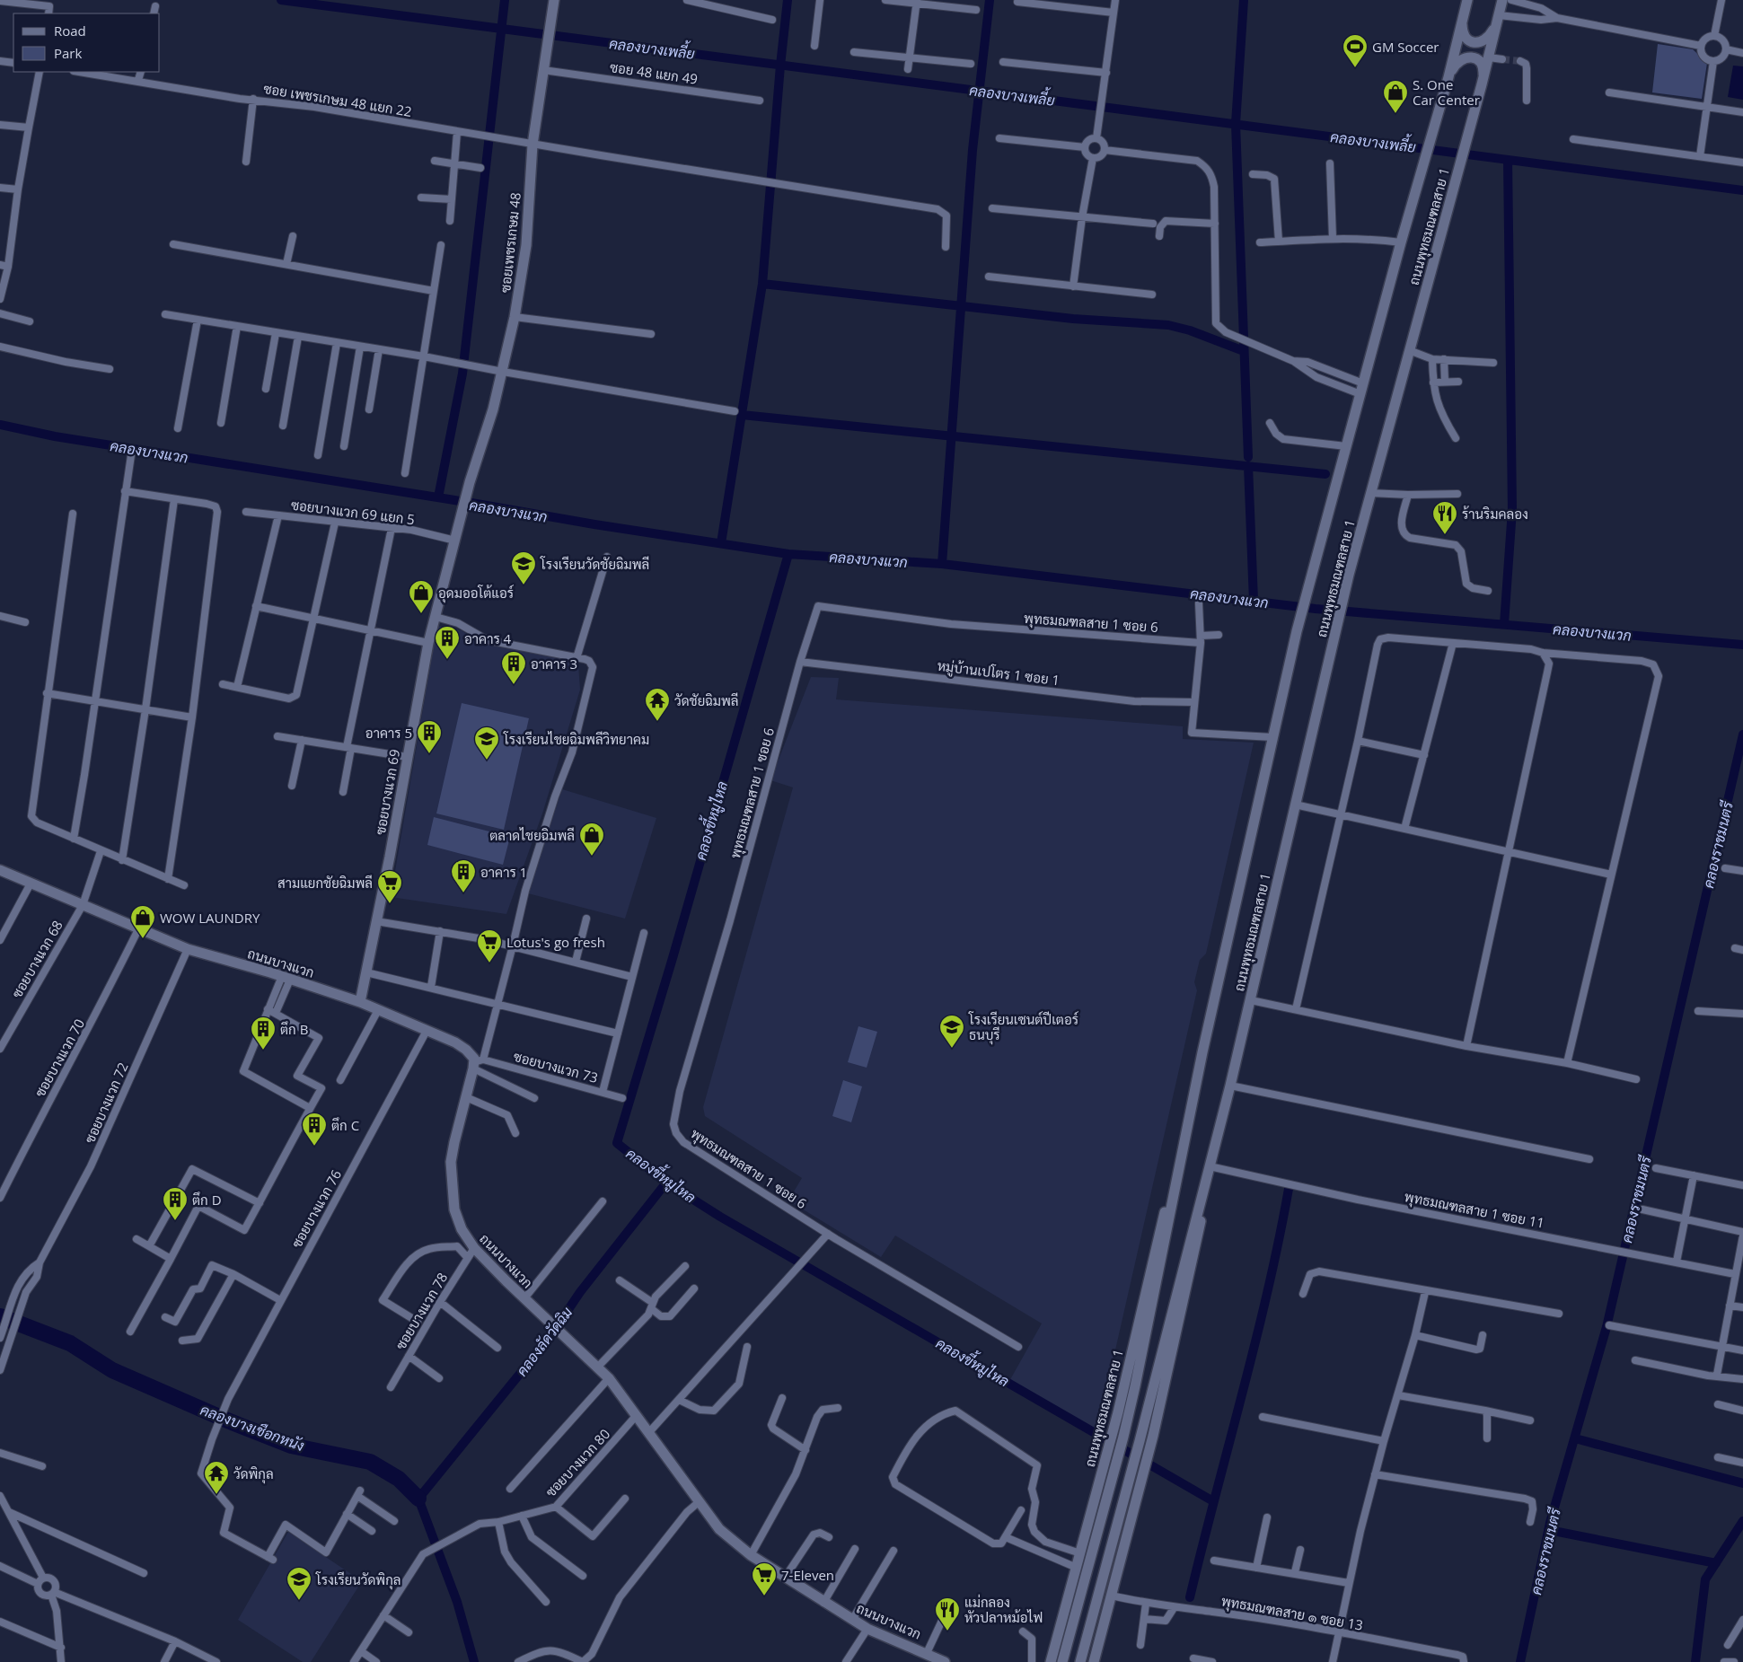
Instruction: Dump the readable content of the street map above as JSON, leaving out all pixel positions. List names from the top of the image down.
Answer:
{
  "streets": {
    "main road": [
      "ถนนพุทธมณฑลสาย 1",
      "ซอยเพชรเกษม 48",
      "ซอยบางแวก 69",
      "ถนนบางแวก"
    ],
    "street": [
      "ซอย 48 แยก 49",
      "ซอย เพชรเกษม 48 แยก 22",
      "ซอยบางแวก 69 แยก 5",
      "พุทธมณฑลสาย 1 ซอย 6",
      "หมู่บ้านเปโตร 1 ซอย 1",
      "ซอยบางแวก 68",
      "ซอยบางแวก 70",
      "ซอยบางแวก 73",
      "ซอยบางแวก 72",
      "ซอยบางแวก 76",
      "พุทธมณฑลสาย 1 ซอย 11",
      "ซอยบางแวก 78",
      "ซอยบางแวก 80",
      "พุทธมณฑลสาย ๑ ซอย 13"
    ]
  },
  "crossings": [
    ["ซอย 48 แยก 49", "ซอยเพชรเกษม 48"],
    ["ซอย เพชรเกษม 48 แยก 22", "ซอยเพชรเกษม 48"],
    ["ถนนพุทธมณฑลสาย 1", "พุทธมณฑลสาย 1 ซอย 11"],
    ["ถนนพุทธมณฑลสาย 1", "พุทธมณฑลสาย ๑ ซอย 13"],
    ["ซอยเพชรเกษม 48", "ซอยบางแวก 69"],
    ["ซอยบางแวก 69 แยก 5", "ซอยบางแวก 69"],
    ["พุทธมณฑลสาย 1 ซอย 6", "หมู่บ้านเปโตร 1 ซอย 1"],
    ["ซอยบางแวก 69", "ถนนบางแวก"],
    ["ซอยบางแวก 68", "ถนนบางแวก"],
    ["ถนนบางแวก", "ซอยบางแวก 70"],
    ["ถนนบางแวก", "ซอยบางแวก 73"],
    ["ถนนบางแวก", "ซอยบางแวก 72"],
    ["ถนนบางแวก", "ซอยบางแวก 76"],
    ["ถนนบางแวก", "ซอยบางแวก 78"],
    ["ถนนบางแวก", "ซอยบางแวก 80"]
  ],
  "water": [
    "คลองบางเพลี้ย",
    "คลองบางแวก",
    "คลองขี้หมูไหล",
    "คลองราชมนตรี",
    "คลองลัดวัดฉิม",
    "คลองบางเชือกหนัง"
  ],
  "places": {
    "sports": ["GM Soccer"],
    "shop": [
      "S. One Car Center",
      "อุดมออโต้แอร์",
      "ตลาดไชยฉิมพลี",
      "WOW LAUNDRY"
    ],
    "restaurant": ["ร้านริมคลอง", "แม่กลอง หัวปลาหม้อไฟ"],
    "school or university": [
      "โรงเรียนวัดชัยฉิมพลี",
      "โรงเรียนไชยฉิมพลีวิทยาคม",
      "โรงเรียนเซนต์ปีเตอร์ ธนบุรี",
      "โรงเรียนวัดพิกุล"
    ],
    "building": [
      "อาคาร 4",
      "อาคาร 3",
      "อาคาร 5",
      "อาคาร 1",
      "ตึก B",
      "ตึก C",
      "ตึก D"
    ],
    "temple": ["วัดชัยฉิมพลี", "วัดพิกุล"],
    "supermarket": ["สามแยกชัยฉิมพลี", "Lotus's go fresh", "7-Eleven"]
  },
  "legend": ["Road", "Park"]
}
